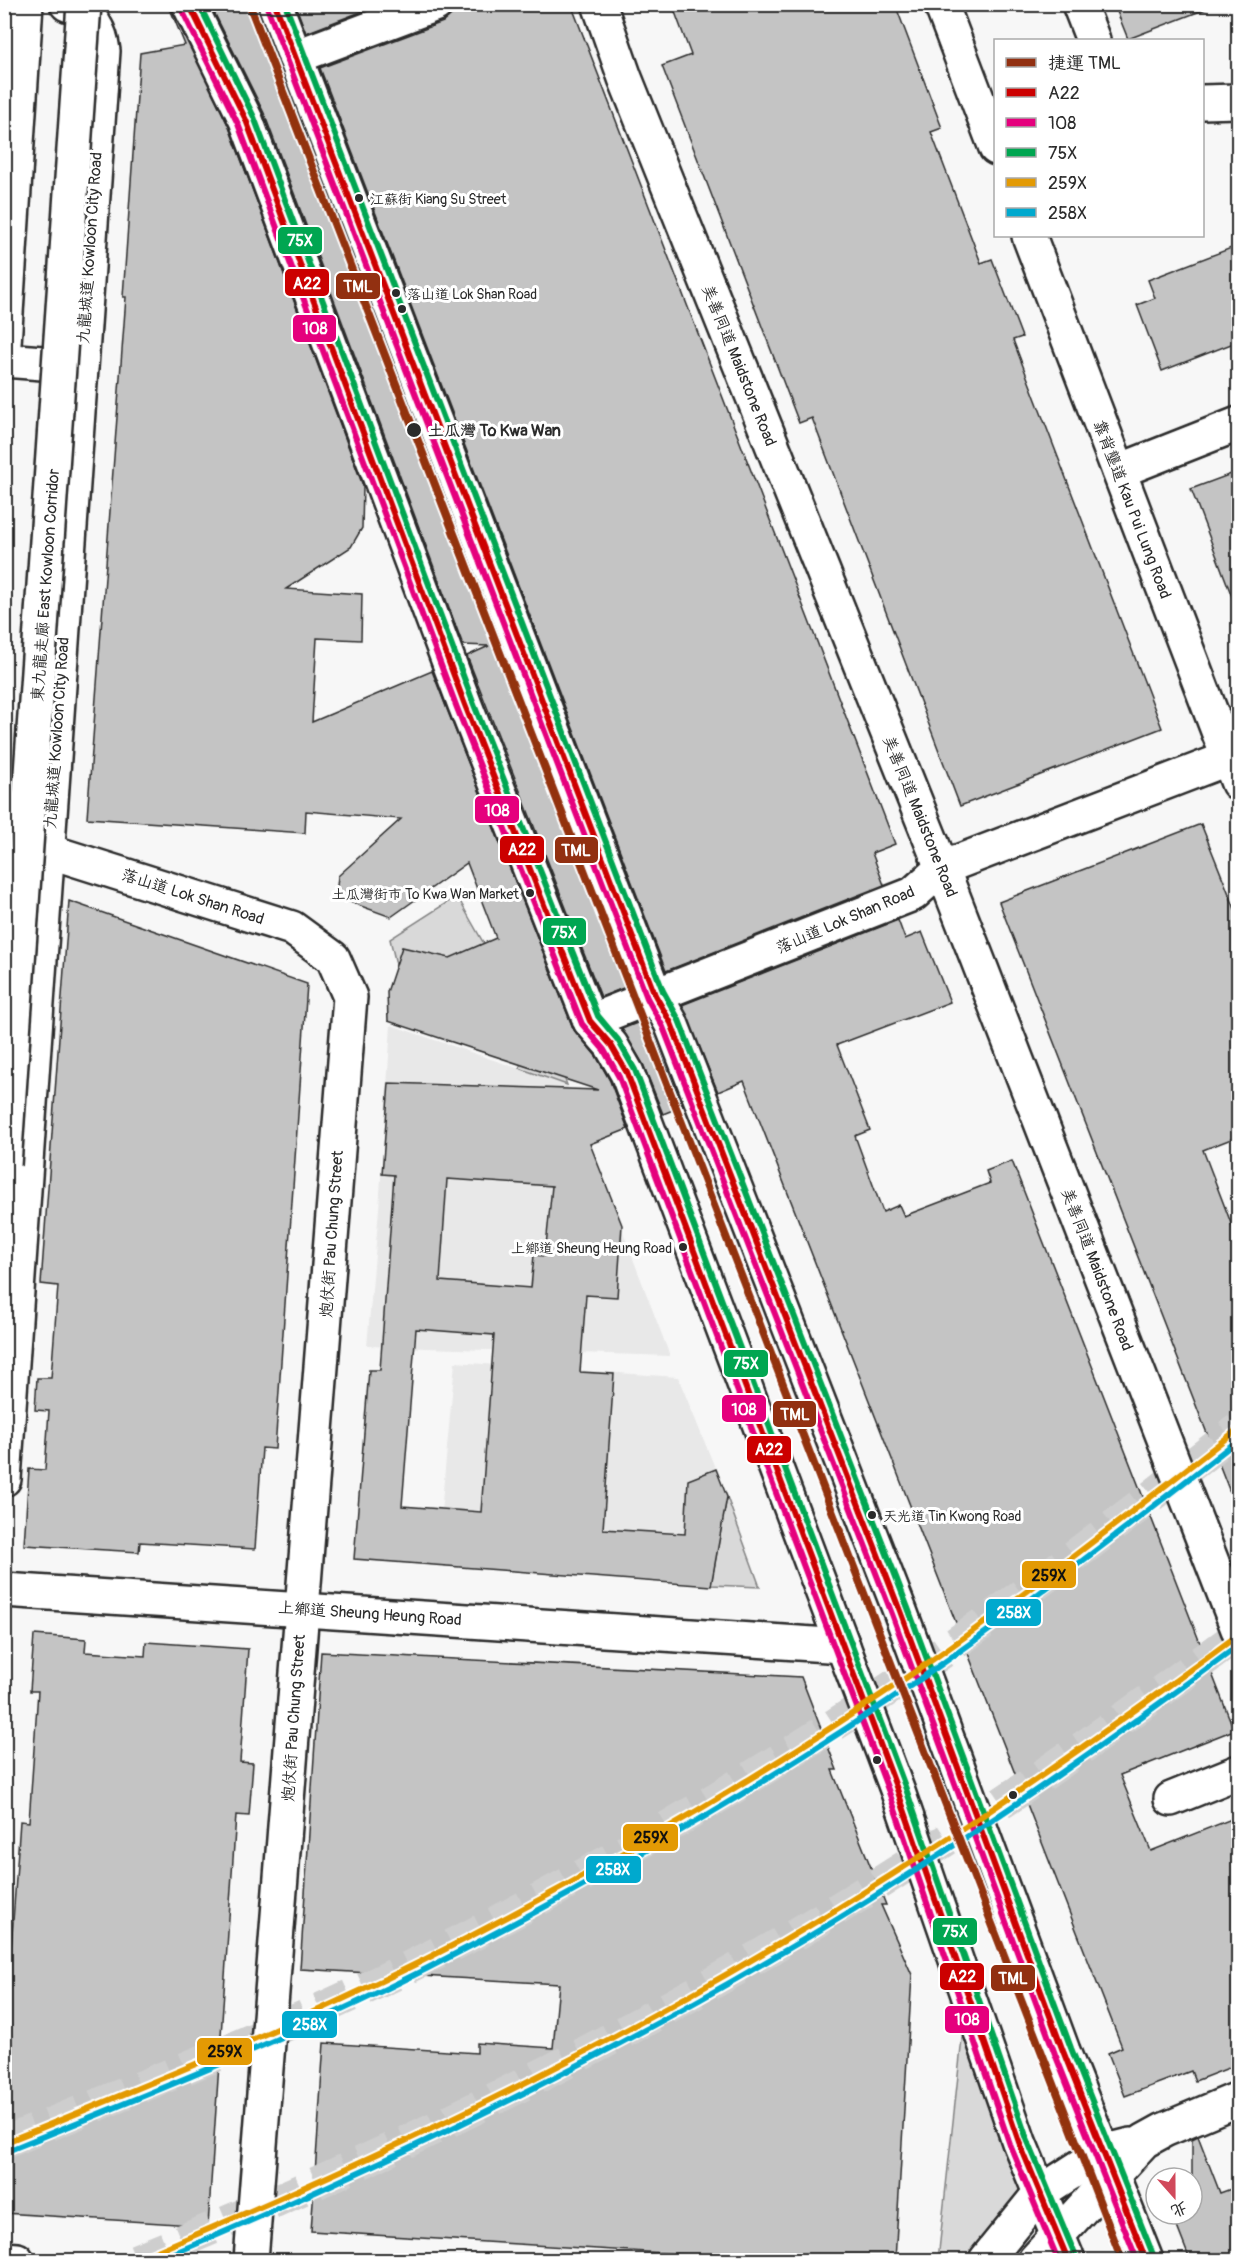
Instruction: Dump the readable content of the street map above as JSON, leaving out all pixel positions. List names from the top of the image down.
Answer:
{
  "streets": {
    "main road": [
      "九龍城道 Kowloon City Road",
      "美善同道 Maidstone Road",
      "靠背壟道 Kau Pui Lung Road",
      "東九龍走廊 East Kowloon Corridor",
      "落山道 Lok Shan Road",
      "炮仗街 Pau Chung Street",
      "上鄉道 Sheung Heung Road"
    ]
  },
  "crossings": [
    ["九龍城道 Kowloon City Road", "落山道 Lok Shan Road"],
    ["美善同道 Maidstone Road", "落山道 Lok Shan Road"],
    ["靠背壟道 Kau Pui Lung Road", "落山道 Lok Shan Road"],
    ["落山道 Lok Shan Road", "炮仗街 Pau Chung Street"],
    ["炮仗街 Pau Chung Street", "上鄉道 Sheung Heung Road"]
  ],
  "places": [
    "江蘇街 Kiang Su Street",
    "落山道 Lok Shan Road",
    "土瓜灣 To Kwa Wan",
    "土瓜灣街市 To Kwa Wan Market",
    "上鄉道 Sheung Heung Road",
    "天光道 Tin Kwong Road"
  ],
  "lines": [
    "metro line TML",
    "transit line A22",
    "transit line 75X",
    "transit line 108",
    "transit line 259X",
    "transit line 258X"
  ],
  "legend": [
    "捷運 TML",
    "A22",
    "108",
    "75X",
    "259X",
    "258X"
  ],
  "north": "bottom"
}
